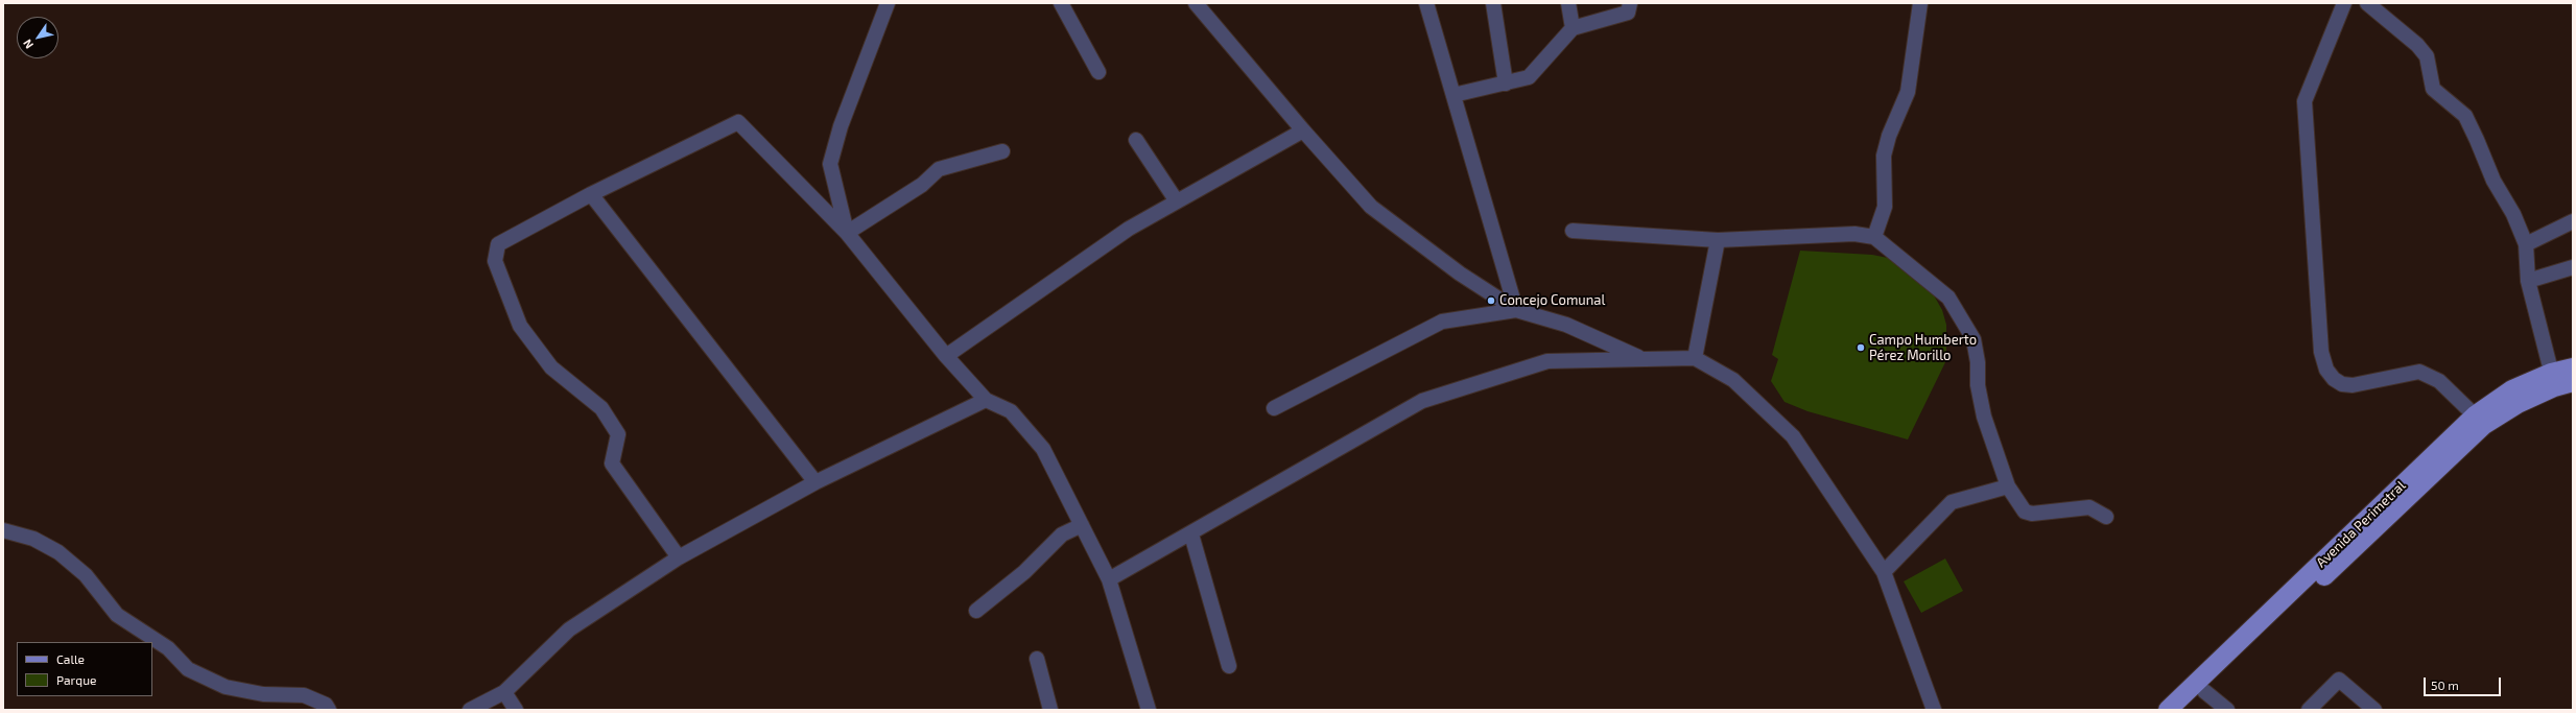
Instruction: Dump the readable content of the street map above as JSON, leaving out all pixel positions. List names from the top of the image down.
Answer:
{
  "streets": {
    "main road": ["Avenida Perimetral"]
  },
  "places": ["Concejo Comunal", "Campo Humberto Pérez Morillo"],
  "legend": ["Calle", "Parque"],
  "scale_bar": "50 m",
  "north": "bottom left"
}
